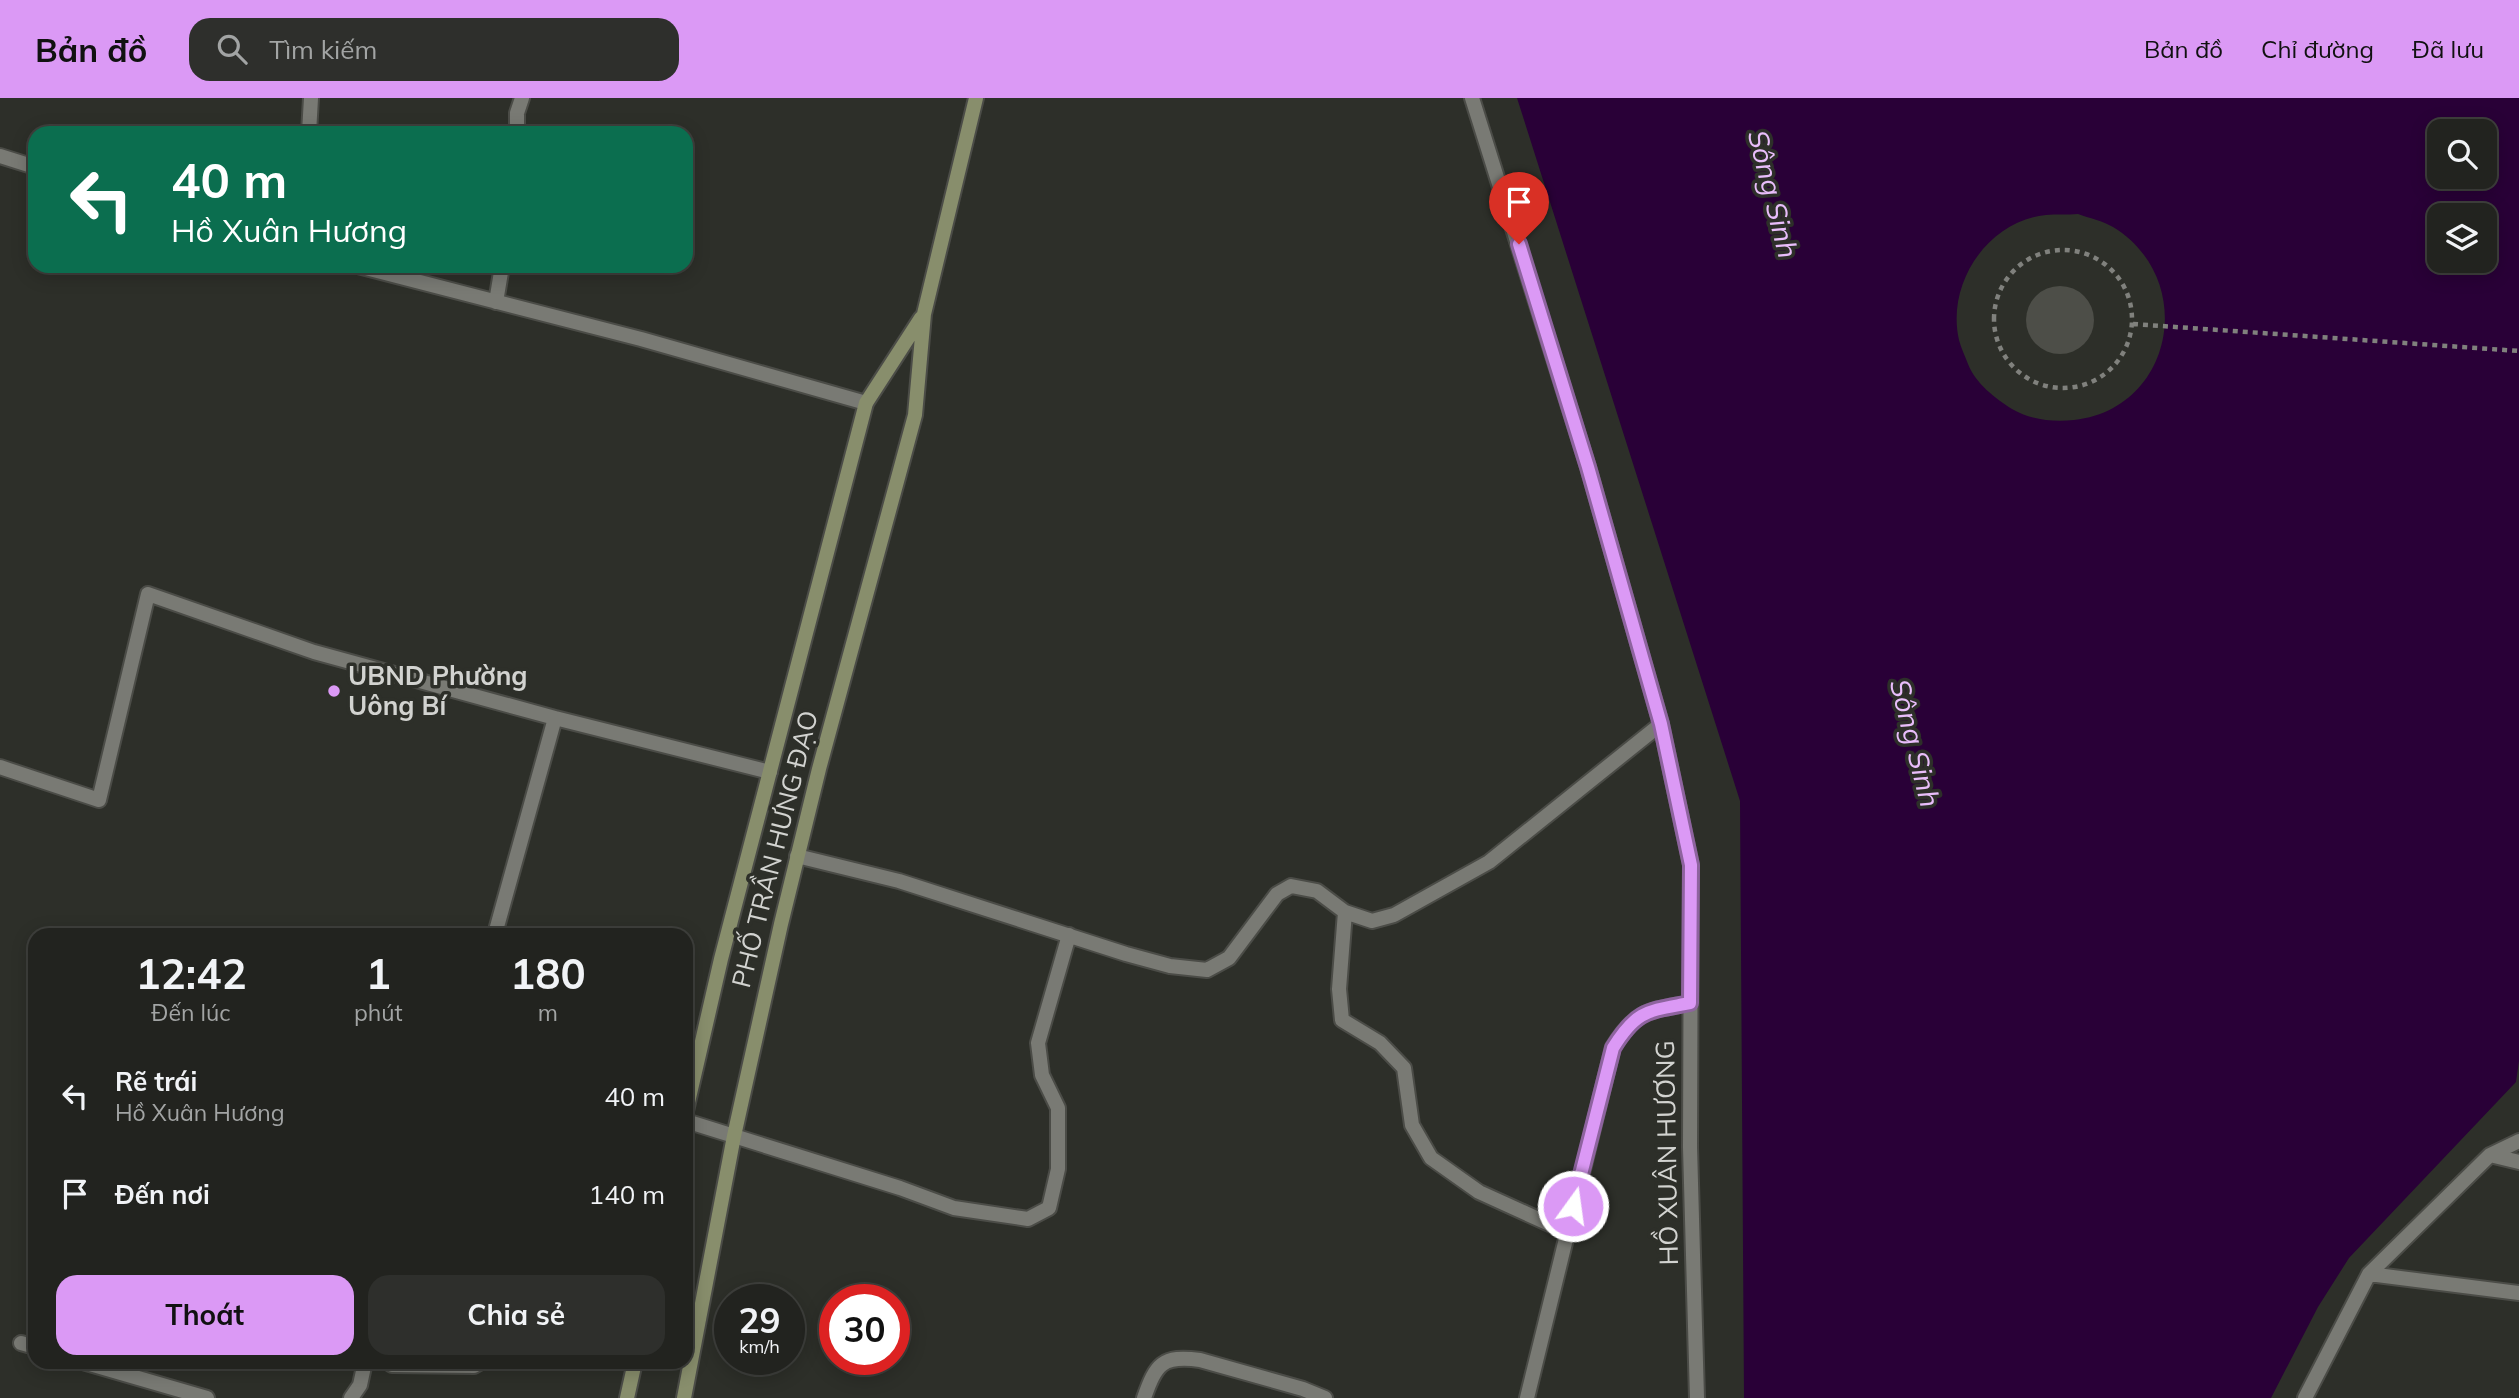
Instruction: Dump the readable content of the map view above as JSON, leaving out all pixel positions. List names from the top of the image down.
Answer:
{
  "streets": {
    "main road": ["PHỐ TRẦN HƯNG ĐẠO"],
    "street": ["HỒ XUÂN HƯƠNG"]
  },
  "water": ["Sông Sinh"],
  "places": ["UBND Phường Uông Bí"],
  "page": {
    "header": "Bản đồ",
    "search": "Tìm kiếm",
    "nav": ["Bản đồ", "Chỉ đường", "Đã lưu"],
    "turn": ["40 m", "Hồ Xuân Hương"],
    "eta": [
      "12:42",
      "Đến lúc",
      "1",
      "phút",
      "180",
      "m"
    ],
    "list": [
      {
        "name": "Rẽ trái",
        "note": "Hồ Xuân Hương",
        "value": "40 m"
      },
      {
        "name": "Đến nơi",
        "value": "140 m"
      }
    ],
    "buttons": ["Thoát", "Chia sẻ"],
    "speed": "29 km/h",
    "limit": "30"
  }
}
